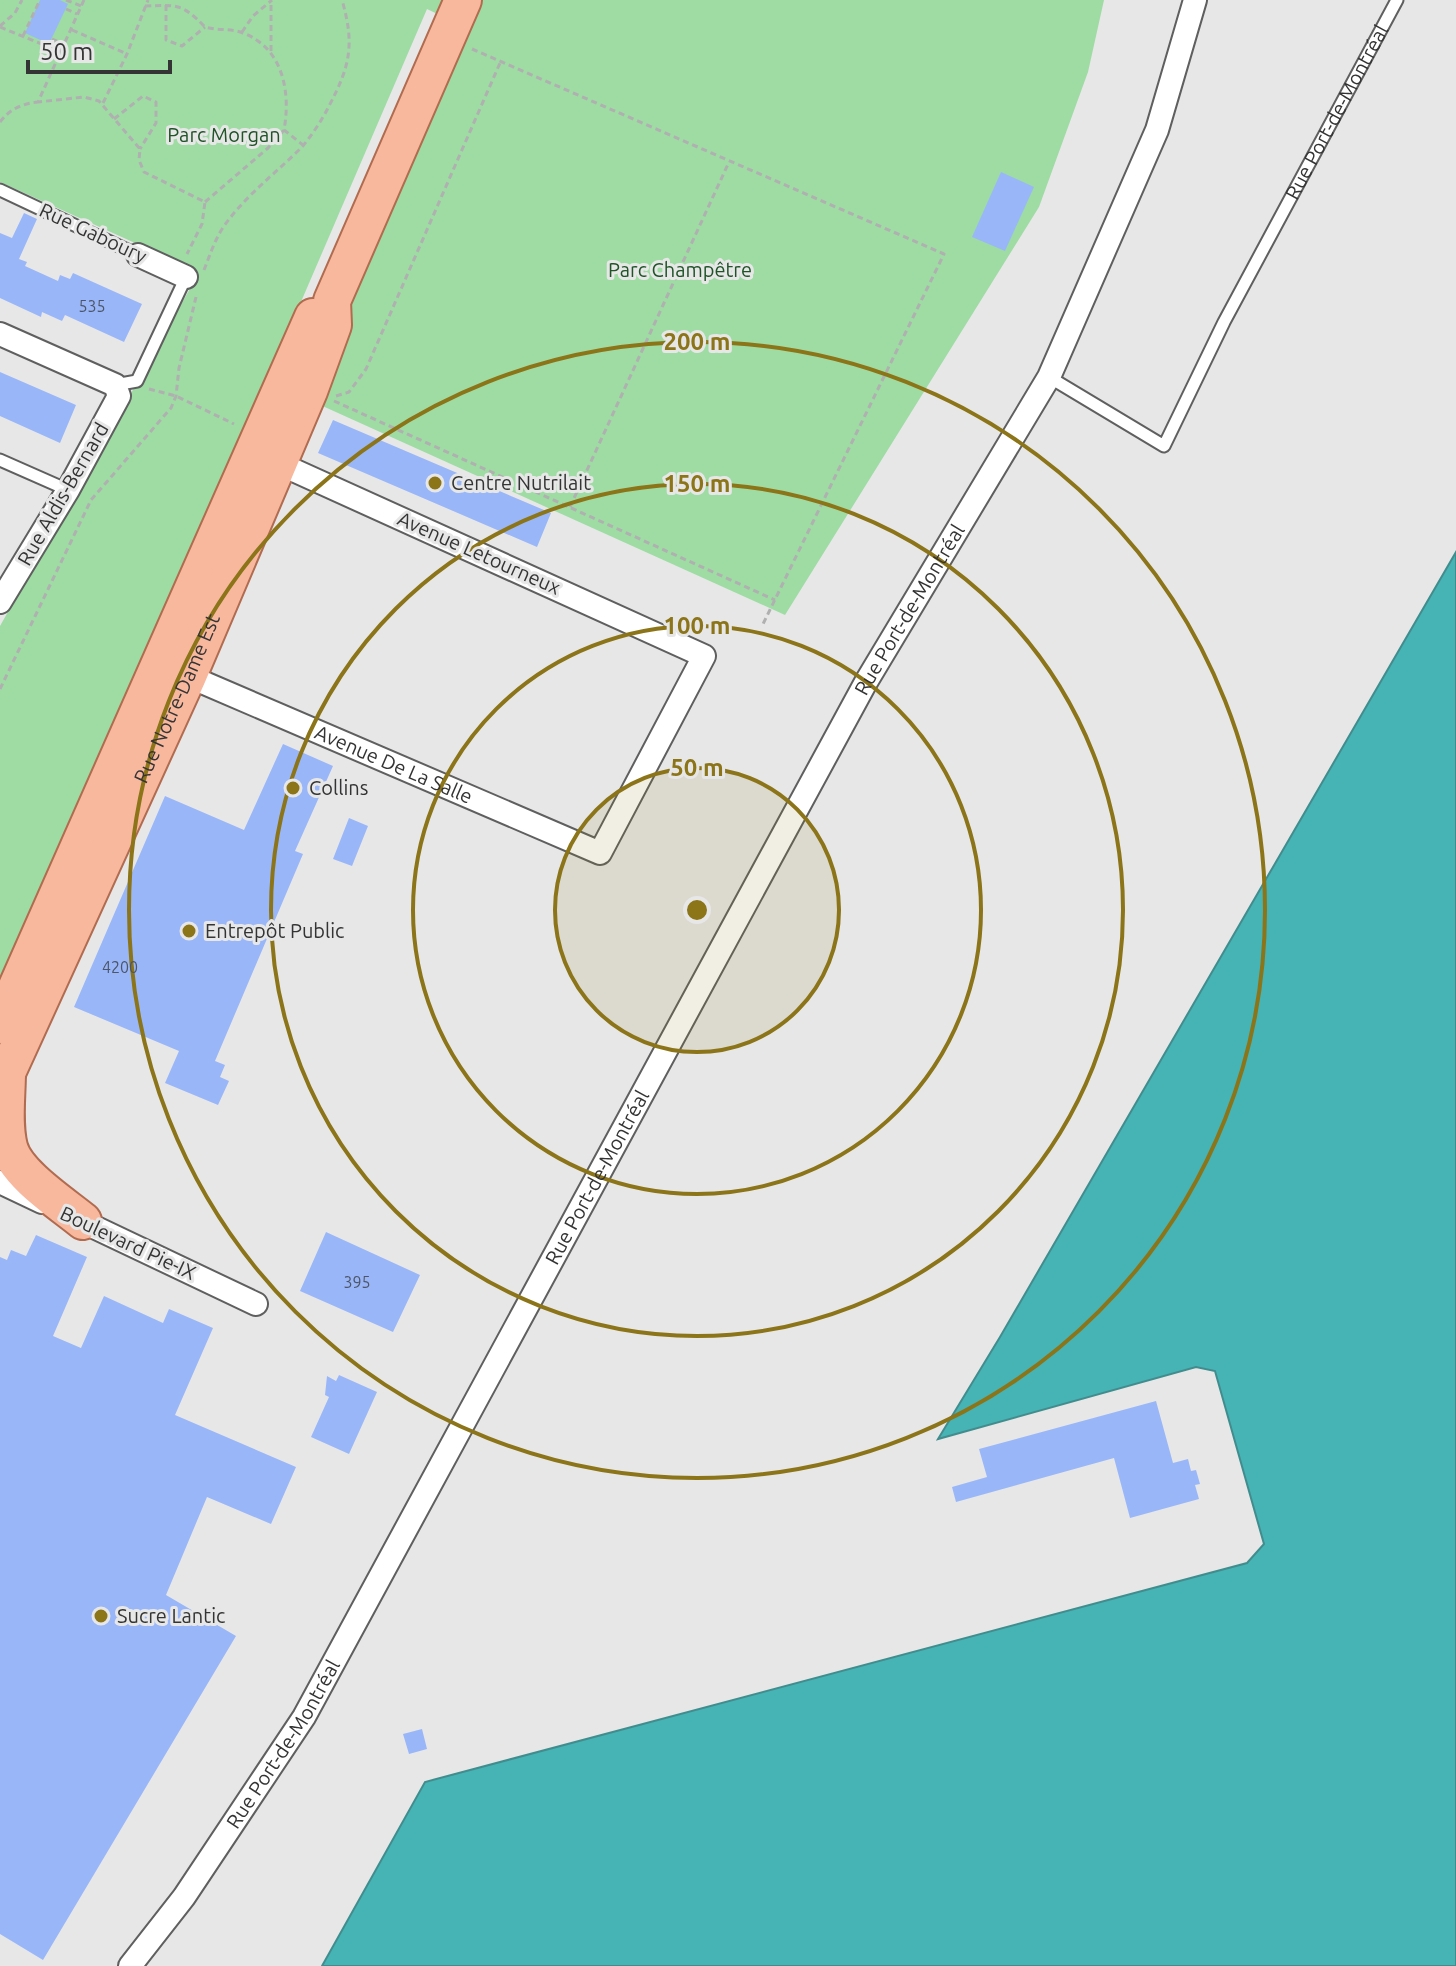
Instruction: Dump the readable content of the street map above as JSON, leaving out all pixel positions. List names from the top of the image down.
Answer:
{
  "streets": {
    "main road": ["Rue Notre-Dame Est"],
    "street": [
      "Rue Port-de-Montréal",
      "Rue Gaboury",
      "Rue Aldis-Bernard",
      "Avenue Letourneux",
      "Avenue De La Salle",
      "Boulevard Pie-IX"
    ]
  },
  "crossings": [
    ["Avenue Letourneux", "Rue Notre-Dame Est"],
    ["Avenue Letourneux", "Avenue De La Salle"],
    ["Rue Notre-Dame Est", "Avenue De La Salle"]
  ],
  "parks": ["Parc Morgan", "Parc Champêtre"],
  "places": [
    "Centre Nutrilait",
    "Collins",
    "Entrepôt Public",
    "Sucre Lantic"
  ],
  "house_numbers": ["535", "4200", "395"],
  "scale_bar": "50 m",
  "rings": [
    "200 m",
    "150 m",
    "100 m",
    "50 m"
  ]
}
